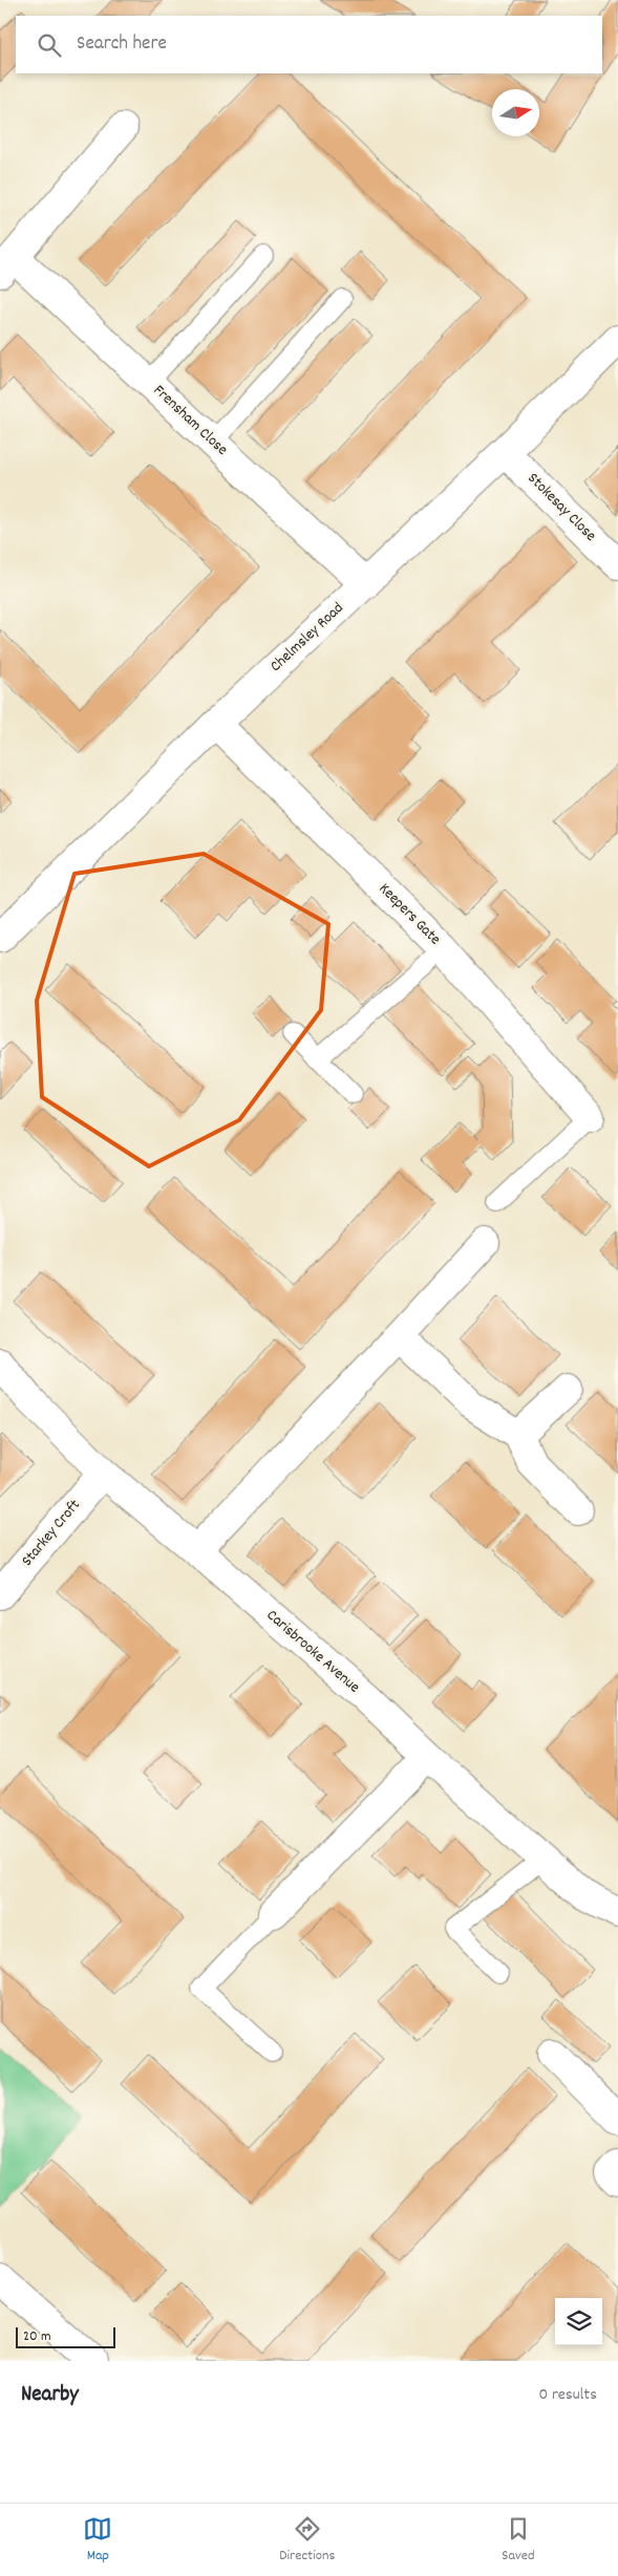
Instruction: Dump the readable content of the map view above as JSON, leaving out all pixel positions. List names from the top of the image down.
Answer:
{
  "streets": {
    "street": [
      "Frensham Close",
      "Stokesay Close",
      "Chelmsley Road",
      "Keepers Gate",
      "Starkey Croft",
      "Carisbrooke Avenue"
    ]
  },
  "crossings": [
    ["Frensham Close", "Chelmsley Road"],
    ["Stokesay Close", "Chelmsley Road"],
    ["Chelmsley Road", "Keepers Gate"],
    ["Starkey Croft", "Carisbrooke Avenue"]
  ],
  "scale_bar": "20 m",
  "north": "right",
  "page": {
    "search": "Search here",
    "scale": "20 m",
    "heading": ["Nearby", "0 results"],
    "nav": ["Map", "Directions", "Saved"]
  }
}
